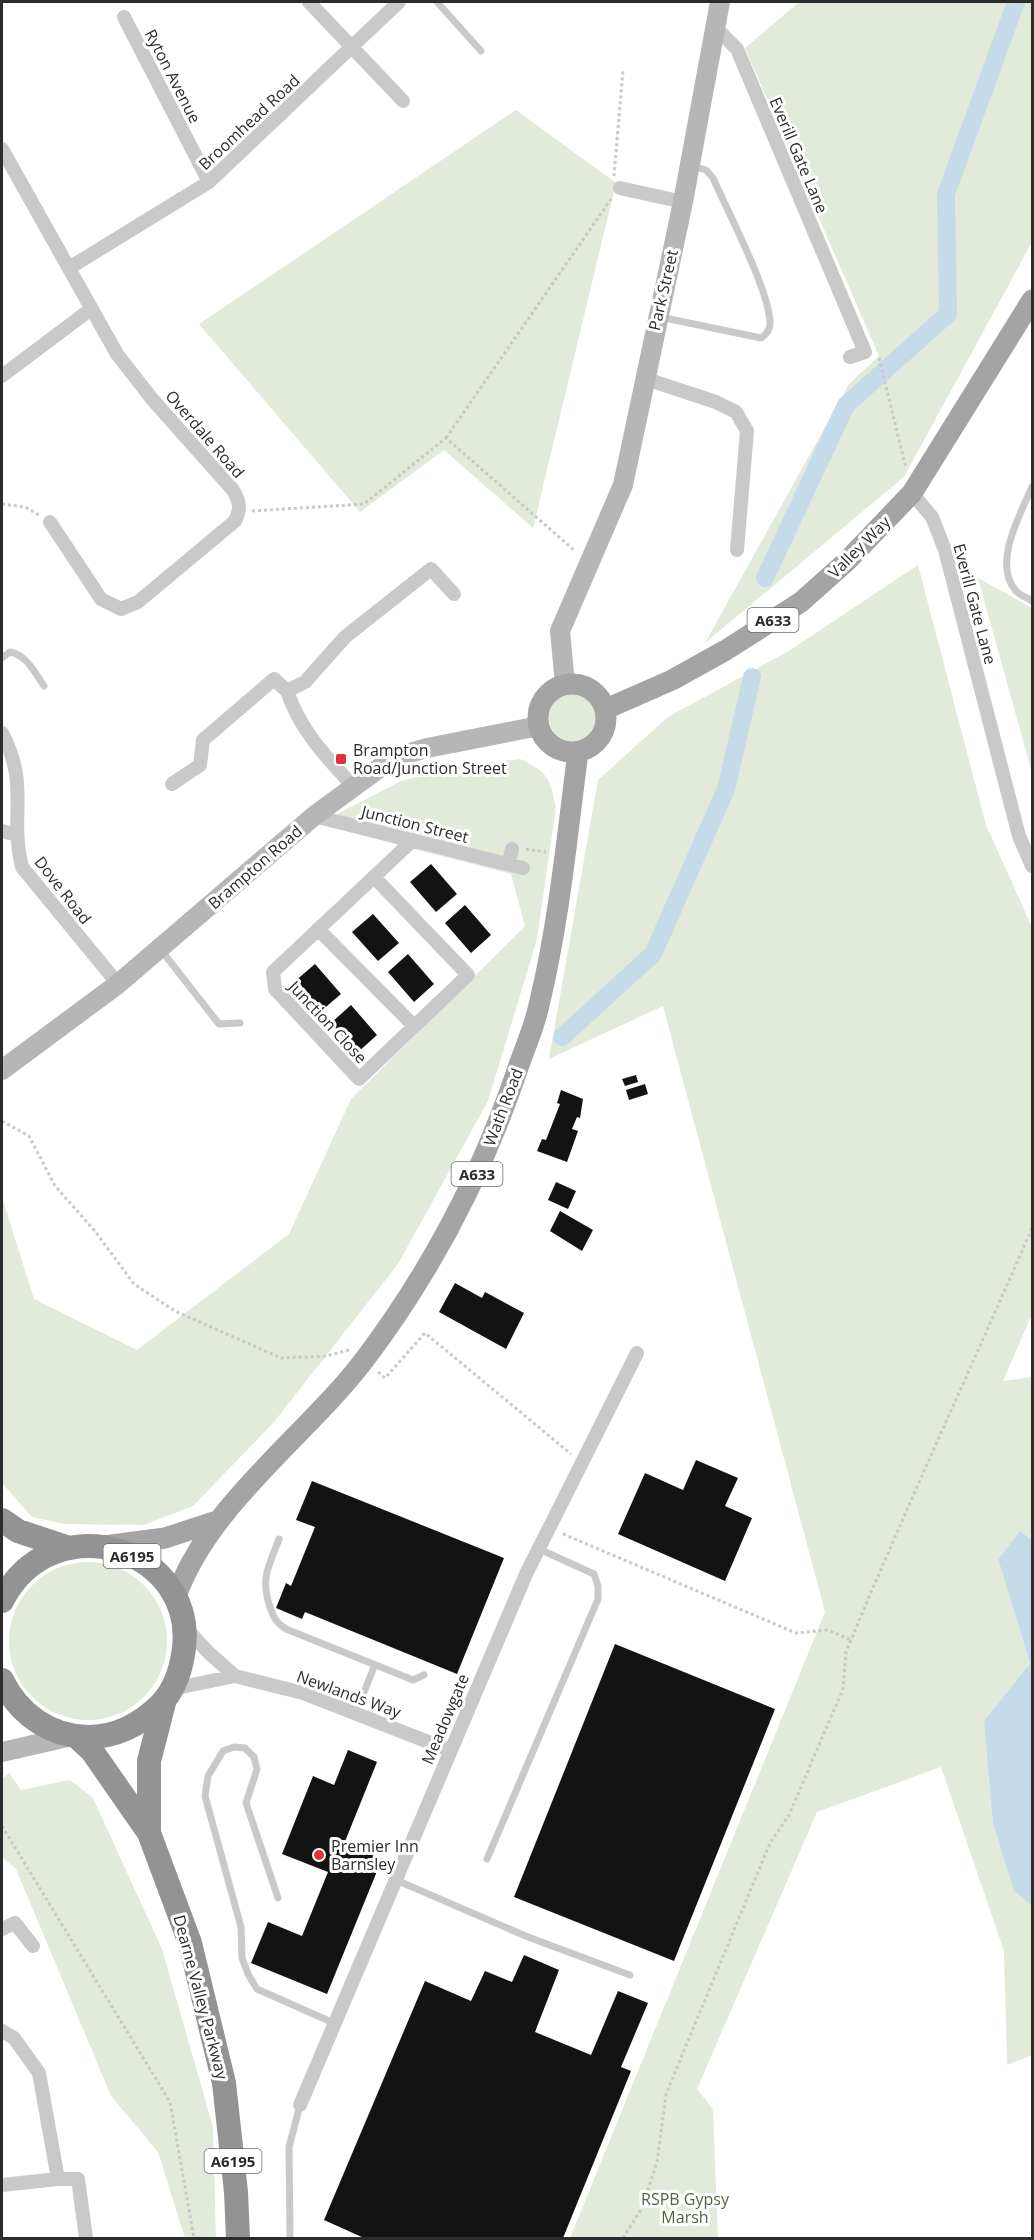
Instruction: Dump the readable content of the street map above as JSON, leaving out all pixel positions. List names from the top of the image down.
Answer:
{
  "streets": {
    "highway": ["A6195", "Dearne Valley Parkway"],
    "main road": ["Valley Way", "A633", "Wath Road"],
    "street": [
      "Ryton Avenue",
      "Broomhead Road",
      "Everill Gate Lane",
      "Park Street",
      "Overdale Road",
      "Junction Street",
      "Brampton Road",
      "Dove Road",
      "Junction Close",
      "Newlands Way",
      "Meadowgate"
    ]
  },
  "crossings": [
    ["Ryton Avenue", "Broomhead Road"],
    ["Broomhead Road", "Overdale Road"],
    ["Everill Gate Lane", "Park Street"],
    ["Everill Gate Lane", "Valley Way"],
    ["Valley Way", "Brampton Road"],
    ["Valley Way", "Wath Road"],
    ["Junction Street", "Brampton Road"],
    ["Junction Street", "Junction Close"],
    ["Brampton Road", "Dove Road"],
    ["Brampton Road", "Wath Road"],
    ["Wath Road", "A6195"],
    ["A6195", "Dearne Valley Parkway"],
    ["Newlands Way", "Meadowgate"]
  ],
  "parks": ["RSPB Gypsy Marsh"],
  "places": {
    "transit": ["Brampton Road/Junction Street"],
    "other": ["Premier Inn Barnsley"]
  }
}
